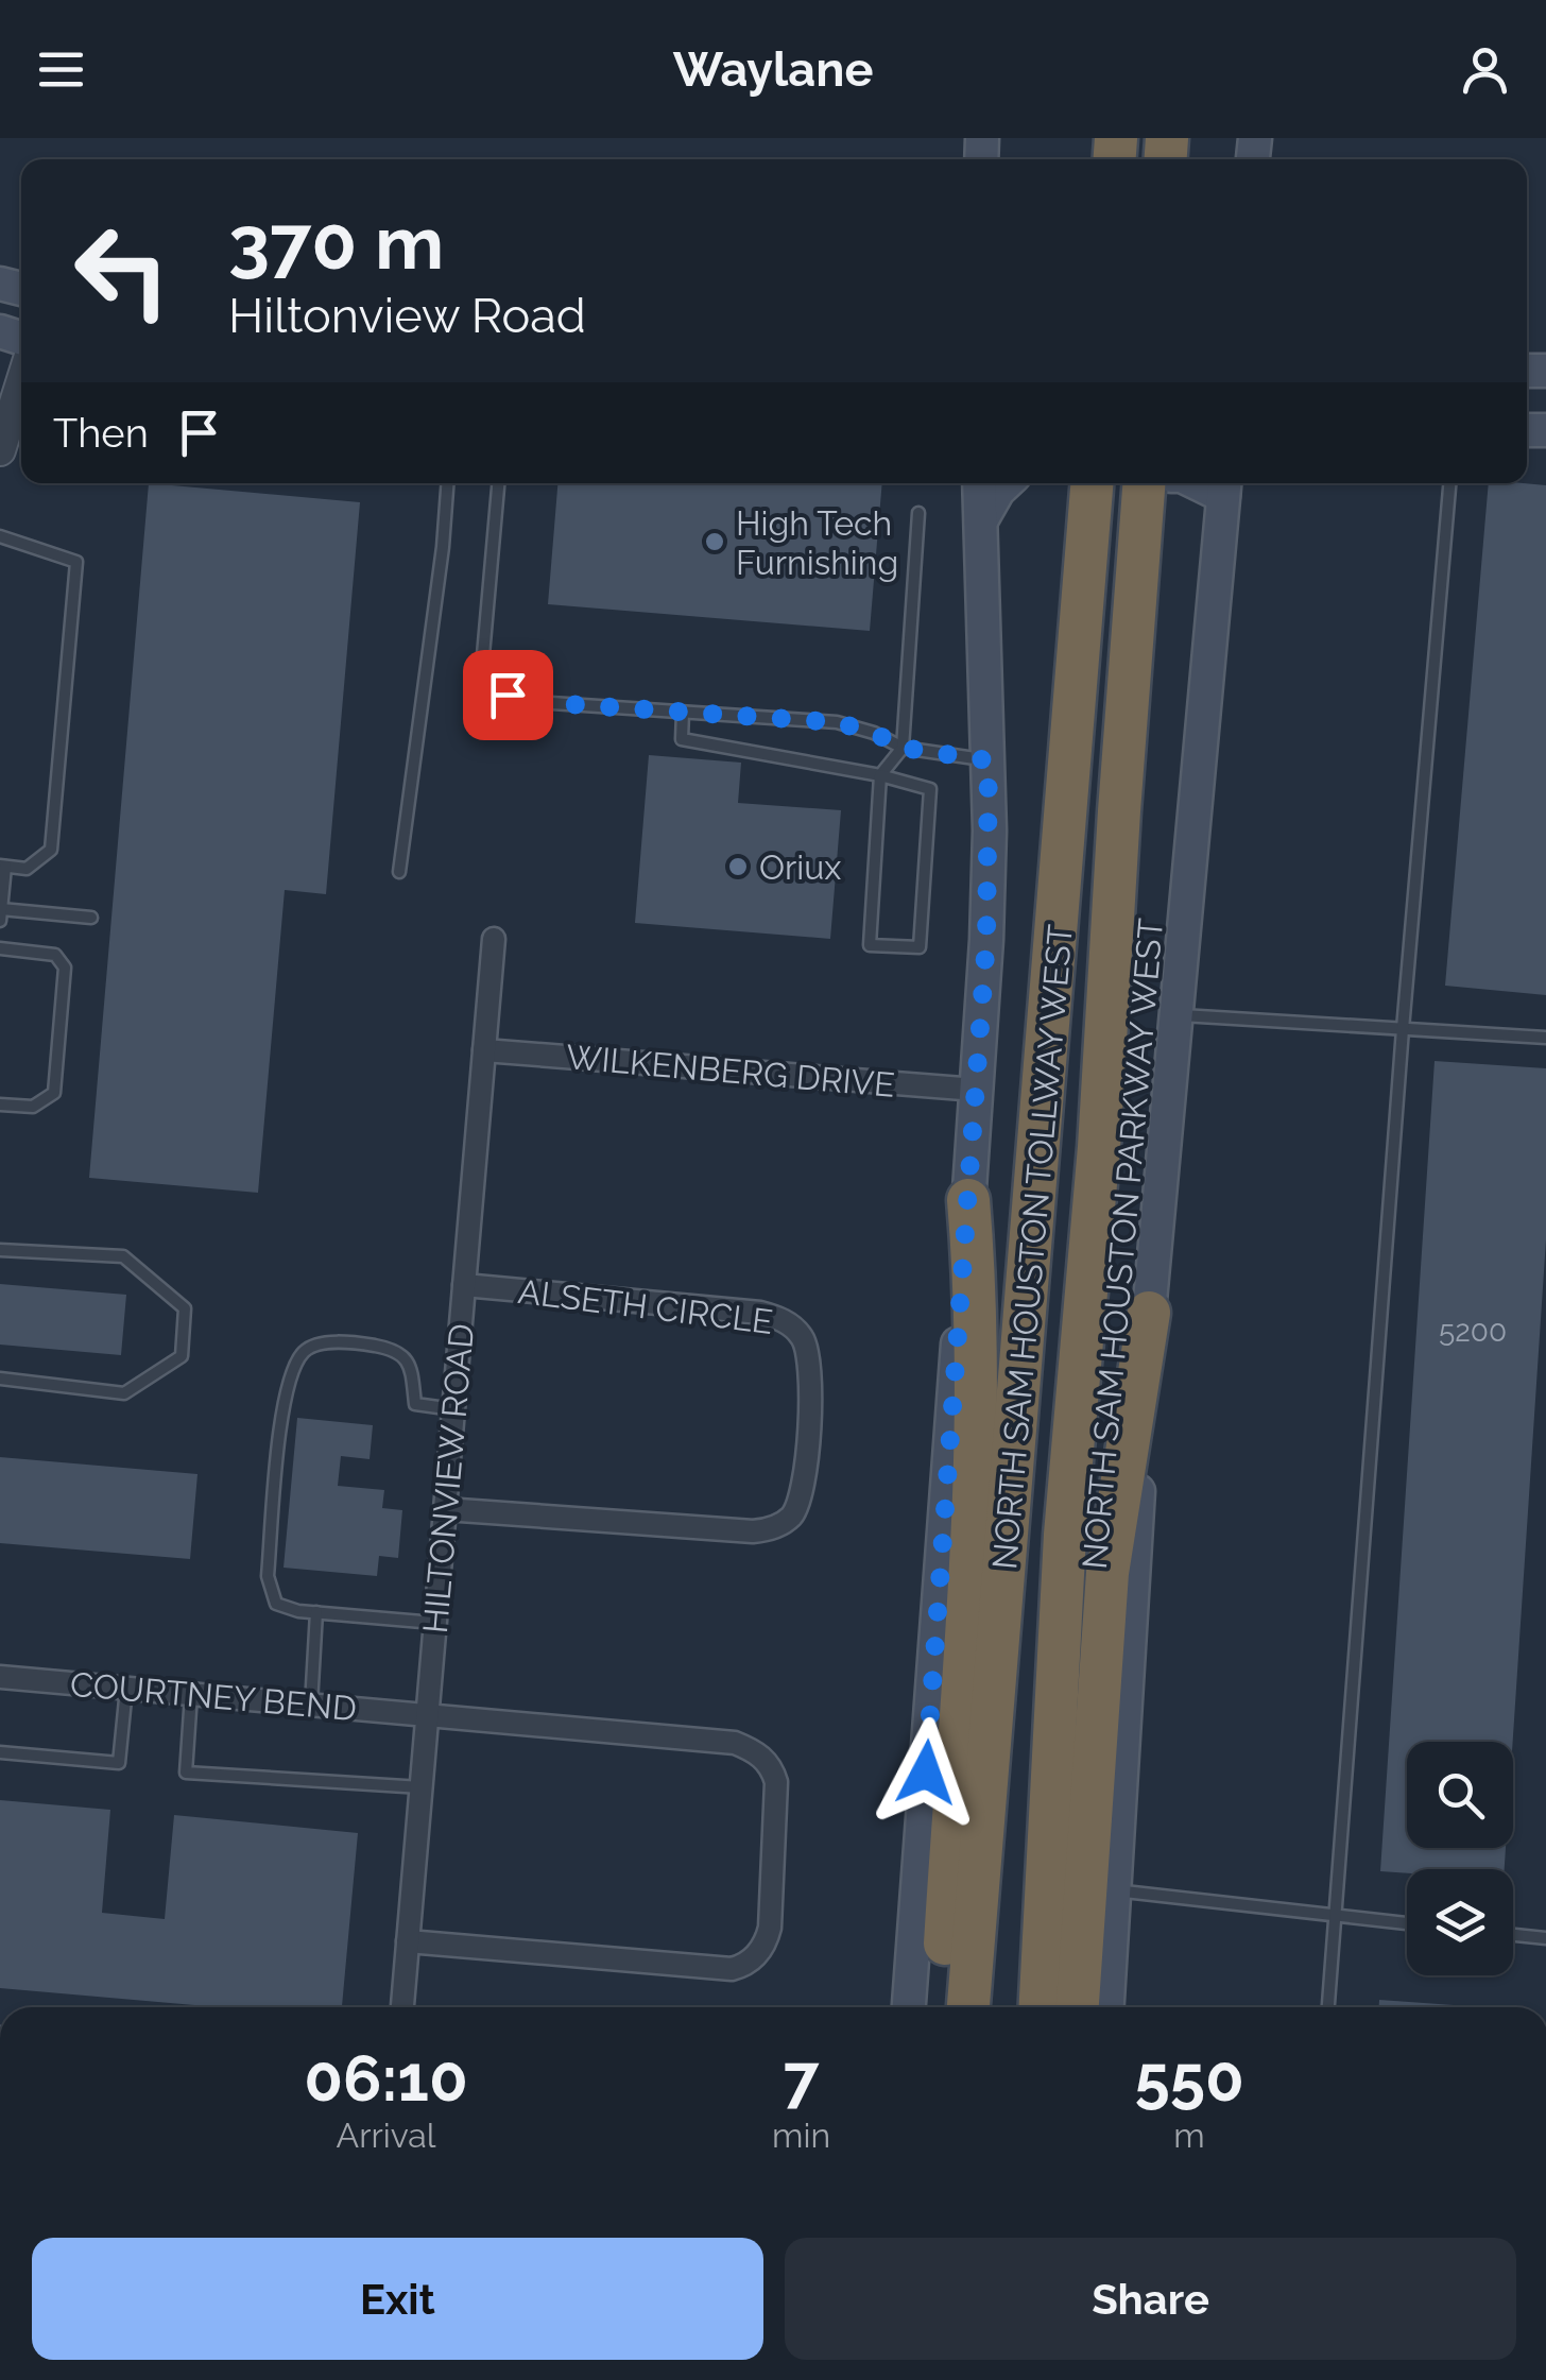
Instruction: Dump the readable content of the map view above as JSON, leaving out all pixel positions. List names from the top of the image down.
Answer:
{
  "streets": {
    "highway": ["NORTH SAM HOUSTON TOLLWAY WEST"],
    "main road": ["NORTH SAM HOUSTON PARKWAY WEST"],
    "street": [
      "WILKENBERG DRIVE",
      "ALSETH CIRCLE",
      "HILTONVIEW ROAD",
      "COURTNEY BEND"
    ]
  },
  "crossings": [
    ["WILKENBERG DRIVE", "HILTONVIEW ROAD"],
    ["ALSETH CIRCLE", "HILTONVIEW ROAD"],
    ["HILTONVIEW ROAD", "COURTNEY BEND"]
  ],
  "places": ["High Tech Furnishing", "Oriux"],
  "house_numbers": ["5200"],
  "page": {
    "header": "Waylane",
    "turn": ["370 m", "Hiltonview Road"],
    "then": "Then",
    "eta": [
      "06:10",
      "Arrival",
      "7",
      "min",
      "550",
      "m"
    ],
    "buttons": ["Exit", "Share"]
  }
}
